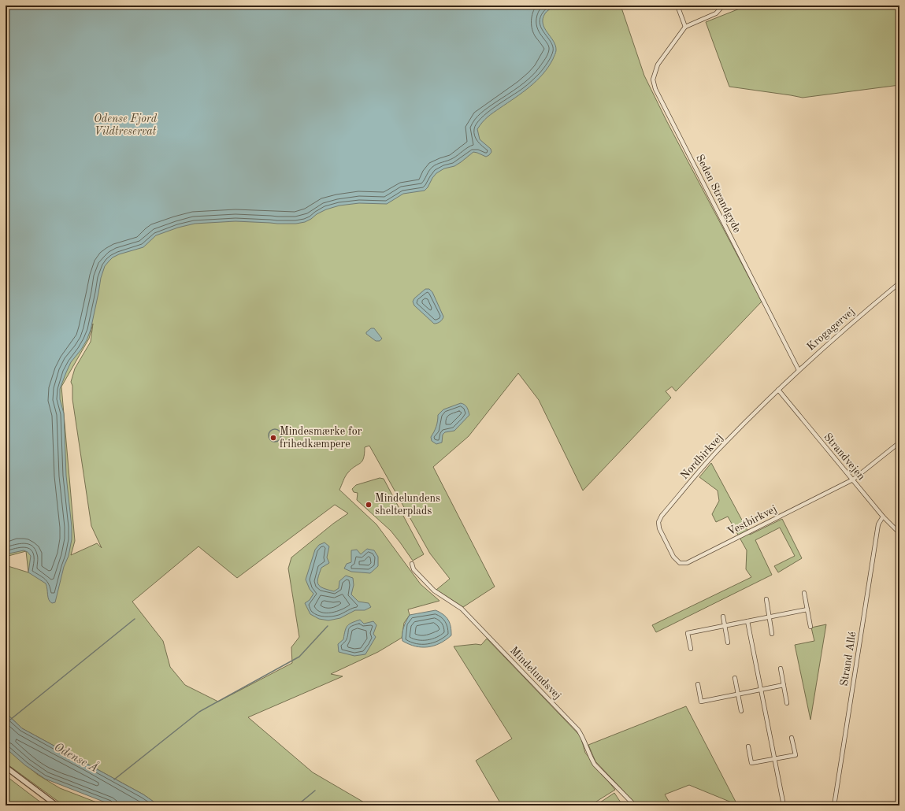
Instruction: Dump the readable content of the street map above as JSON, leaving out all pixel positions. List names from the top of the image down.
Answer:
{
  "streets": {
    "street": [
      "Seden Strandgyde",
      "Krogagervej",
      "Nordbirkvej",
      "Strandvejen",
      "Vestbirkvej",
      "Strand Allé",
      "Mindelundsvej"
    ]
  },
  "crossings": [
    ["Seden Strandgyde", "Krogagervej"],
    ["Krogagervej", "Nordbirkvej"],
    ["Krogagervej", "Strandvejen"],
    ["Nordbirkvej", "Strandvejen"],
    ["Nordbirkvej", "Vestbirkvej"],
    ["Strandvejen", "Vestbirkvej"],
    ["Strandvejen", "Strand Allé"]
  ],
  "water": ["Odense Å"],
  "parks": ["Odense Fjord Vildtreservat"],
  "places": ["Mindesmærke for frihedkæmpere", "Mindelundens shelterplads"]
}
